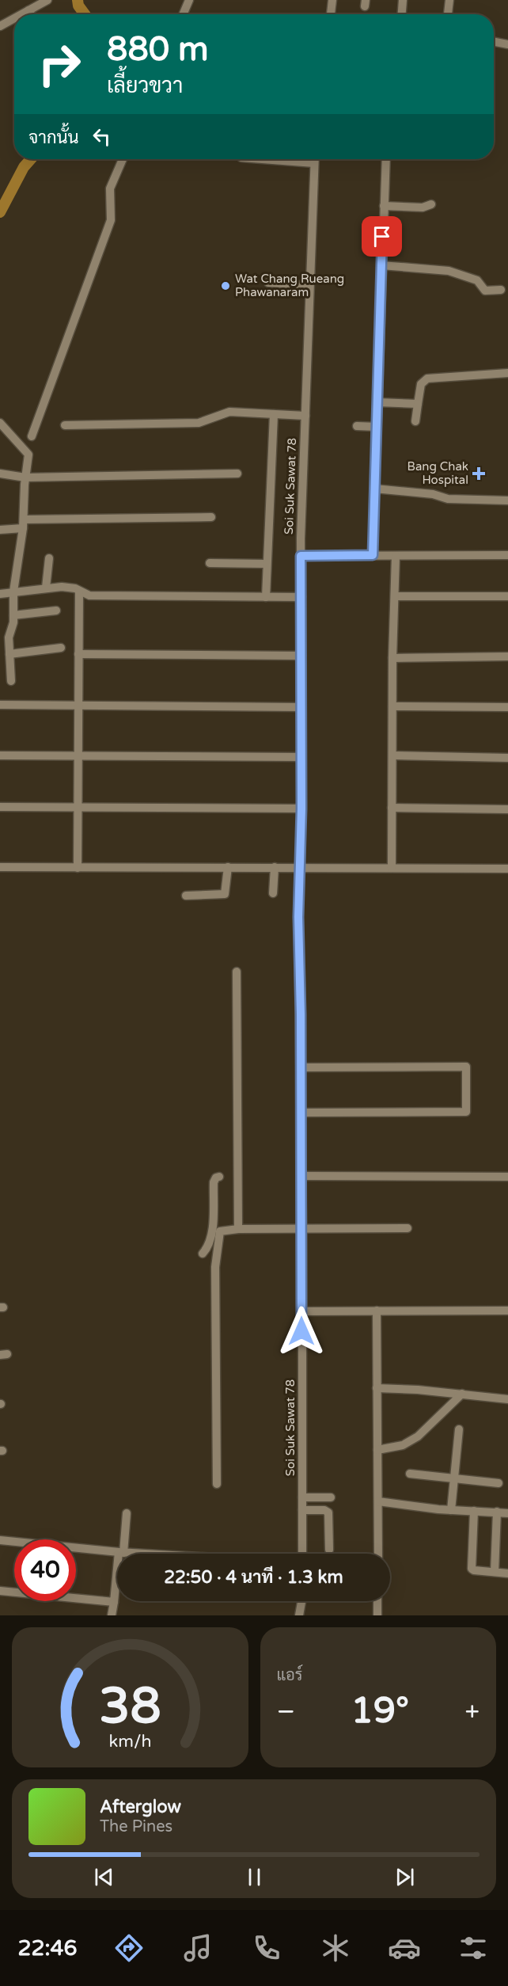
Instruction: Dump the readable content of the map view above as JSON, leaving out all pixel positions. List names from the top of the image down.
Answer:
{
  "streets": {
    "street": ["Soi Suk Sawat 78"]
  },
  "places": {
    "other": ["Wat Chang Rueang Phawanaram"],
    "health": ["Bang Chak Hospital"]
  },
  "page": {
    "turn": ["880 m", "เลี้ยวขวา"],
    "then": "จากนั้น",
    "limit": "40",
    "trip": "22:50 · 4 นาที · 1.3 km",
    "tile": "แอร์",
    "heat": ["−", "19°", "+"],
    "song": ["Afterglow", "The Pines"],
    "tabs": "22:46",
    "gauge": ["38", "km/h"]
  }
}
